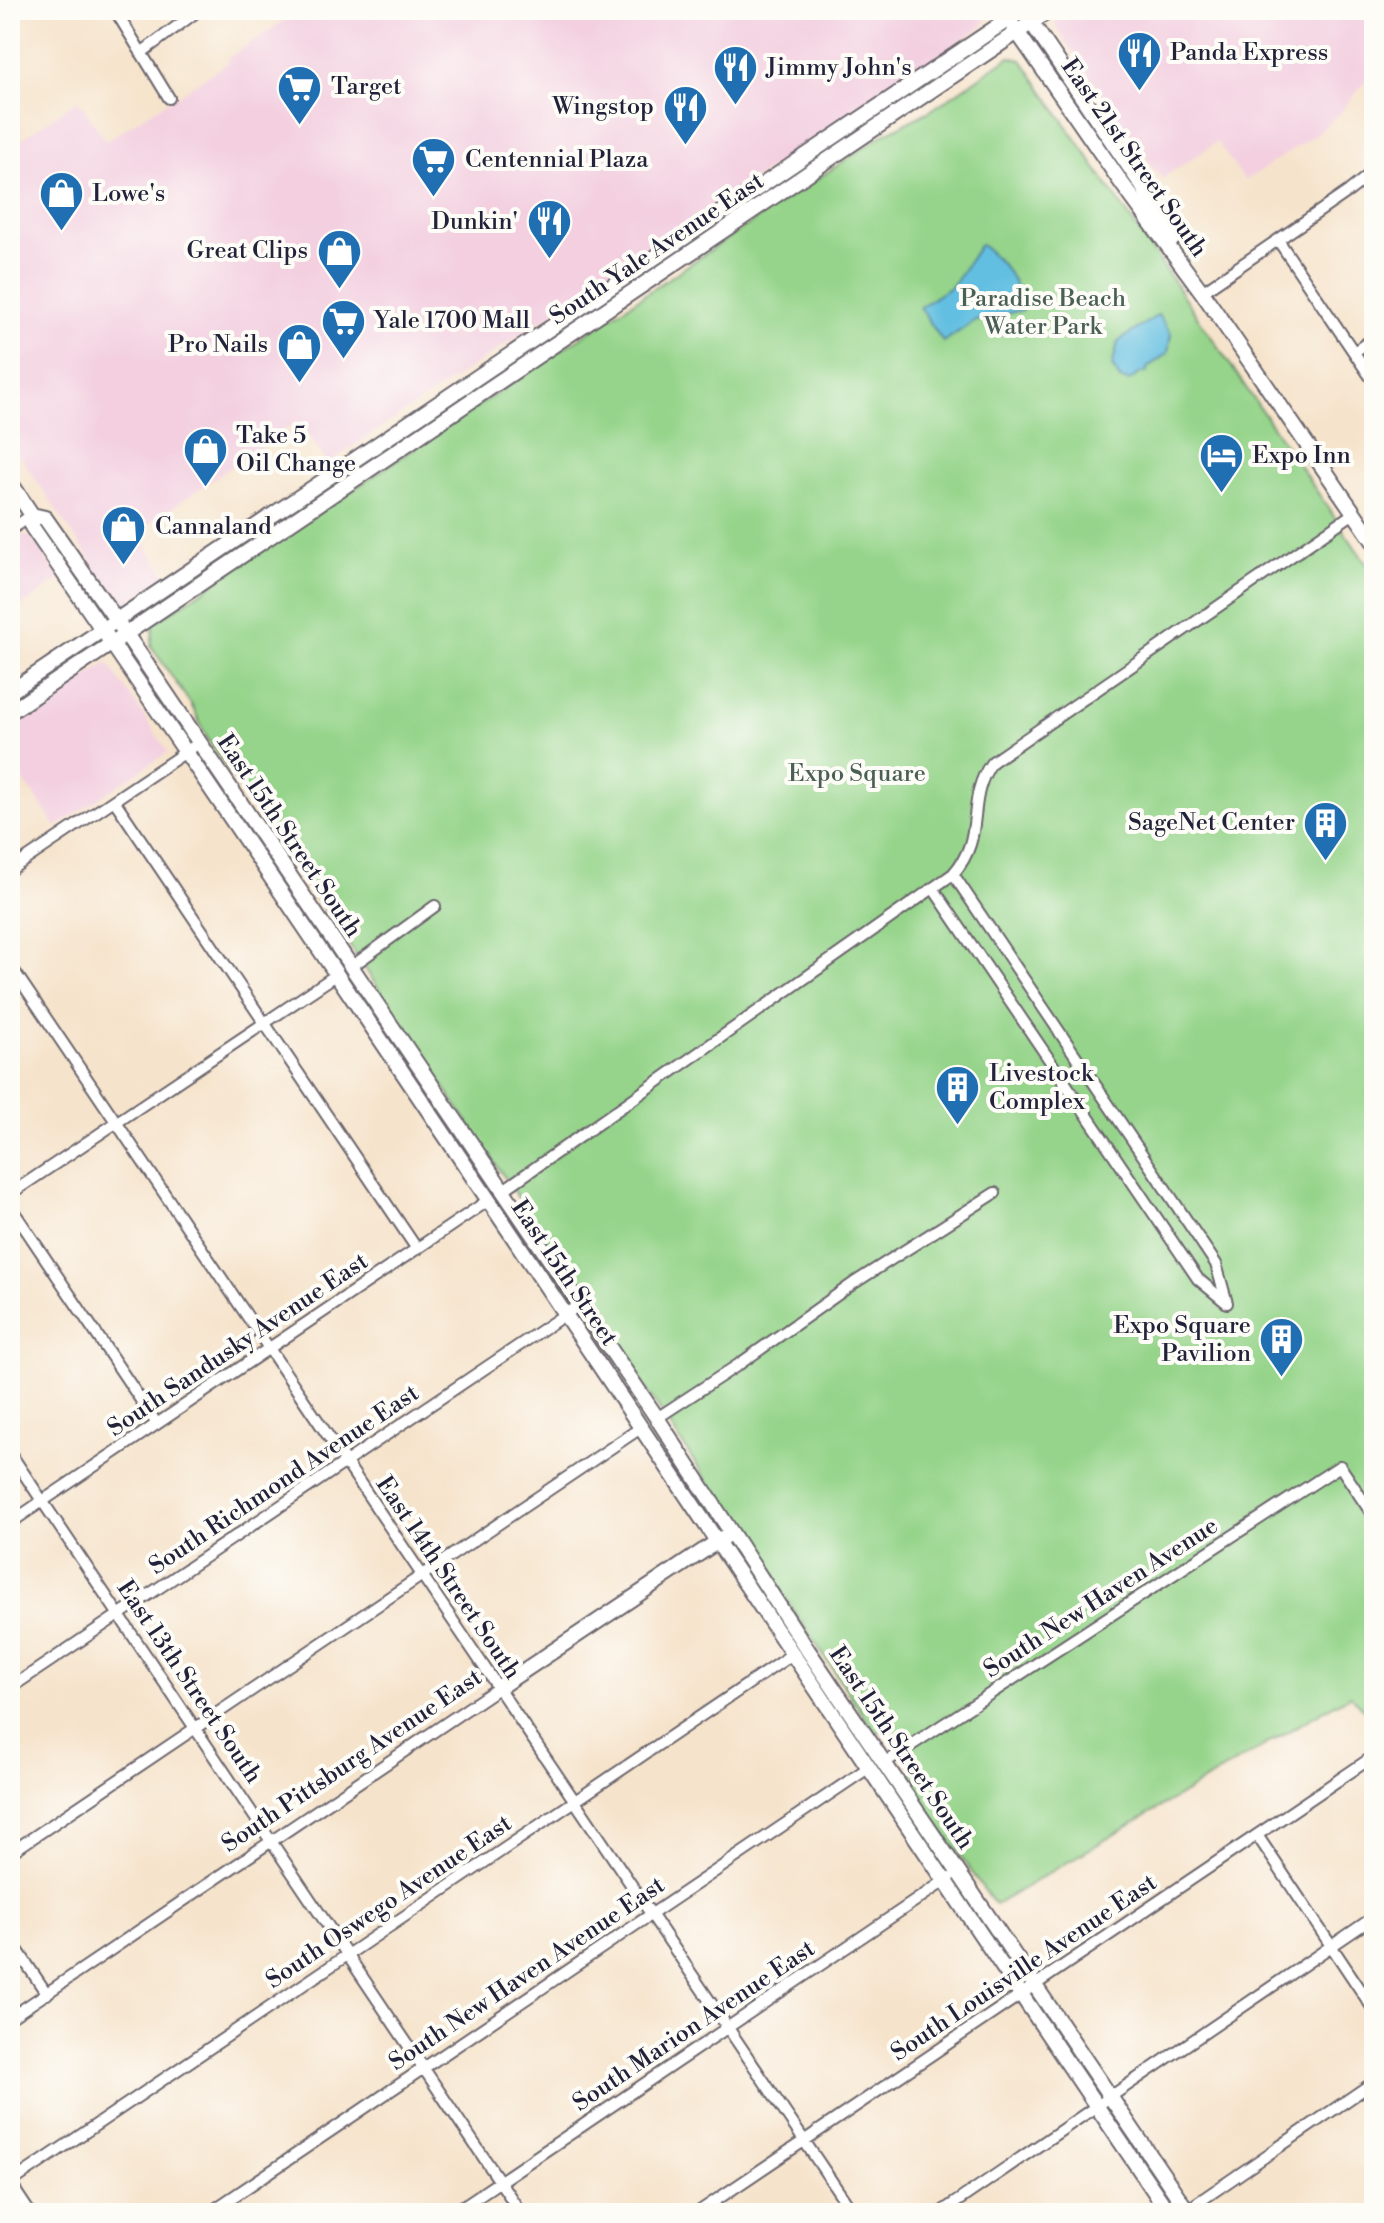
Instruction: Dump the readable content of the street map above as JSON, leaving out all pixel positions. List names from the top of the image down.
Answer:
{
  "streets": {
    "main road": [
      "East 21st Street South",
      "South Yale Avenue East",
      "East 15th Street South",
      "East 15th Street",
      "South Pittsburg Avenue East"
    ],
    "street": [
      "South Sandusky Avenue East",
      "South Richmond Avenue East",
      "East 14th Street South",
      "South New Haven Avenue",
      "East 13th Street South",
      "South Oswego Avenue East",
      "South Louisville Avenue East",
      "South New Haven Avenue East",
      "South Marion Avenue East"
    ]
  },
  "crossings": [
    ["East 21st Street South", "South Yale Avenue East"],
    ["South Yale Avenue East", "East 15th Street South"],
    ["East 15th Street South", "East 15th Street"],
    ["East 15th Street South", "South Sandusky Avenue East"],
    ["East 15th Street South", "South Richmond Avenue East"],
    ["East 15th Street South", "South New Haven Avenue"],
    ["East 15th Street South", "South Pittsburg Avenue East"],
    ["East 15th Street South", "South Oswego Avenue East"],
    ["East 15th Street South", "South Louisville Avenue East"],
    ["East 15th Street South", "South New Haven Avenue East"],
    ["East 15th Street South", "South Marion Avenue East"],
    ["East 15th Street", "South Sandusky Avenue East"],
    ["East 15th Street", "South Richmond Avenue East"],
    ["South Sandusky Avenue East", "East 14th Street South"],
    ["South Sandusky Avenue East", "East 13th Street South"],
    ["South Richmond Avenue East", "East 14th Street South"],
    ["South Richmond Avenue East", "East 13th Street South"],
    ["East 14th Street South", "South Pittsburg Avenue East"],
    ["East 14th Street South", "South Oswego Avenue East"],
    ["East 14th Street South", "South Louisville Avenue East"],
    ["East 14th Street South", "South New Haven Avenue East"],
    ["East 14th Street South", "South Marion Avenue East"],
    ["East 13th Street South", "South Pittsburg Avenue East"],
    ["East 13th Street South", "South Oswego Avenue East"],
    ["East 13th Street South", "South New Haven Avenue East"],
    ["East 13th Street South", "South Marion Avenue East"]
  ],
  "parks": ["Paradise Beach Water Park", "Expo Square"],
  "places": {
    "restaurant": [
      "Panda Express",
      "Jimmy John's",
      "Wingstop",
      "Dunkin'"
    ],
    "supermarket": ["Target", "Centennial Plaza", "Yale 1700 Mall"],
    "shop": [
      "Lowe's",
      "Great Clips",
      "Pro Nails",
      "Take 5 Oil Change",
      "Cannaland"
    ],
    "hotel": ["Expo Inn"],
    "building": ["SageNet Center", "Livestock Complex", "Expo Square Pavilion"]
  }
}
